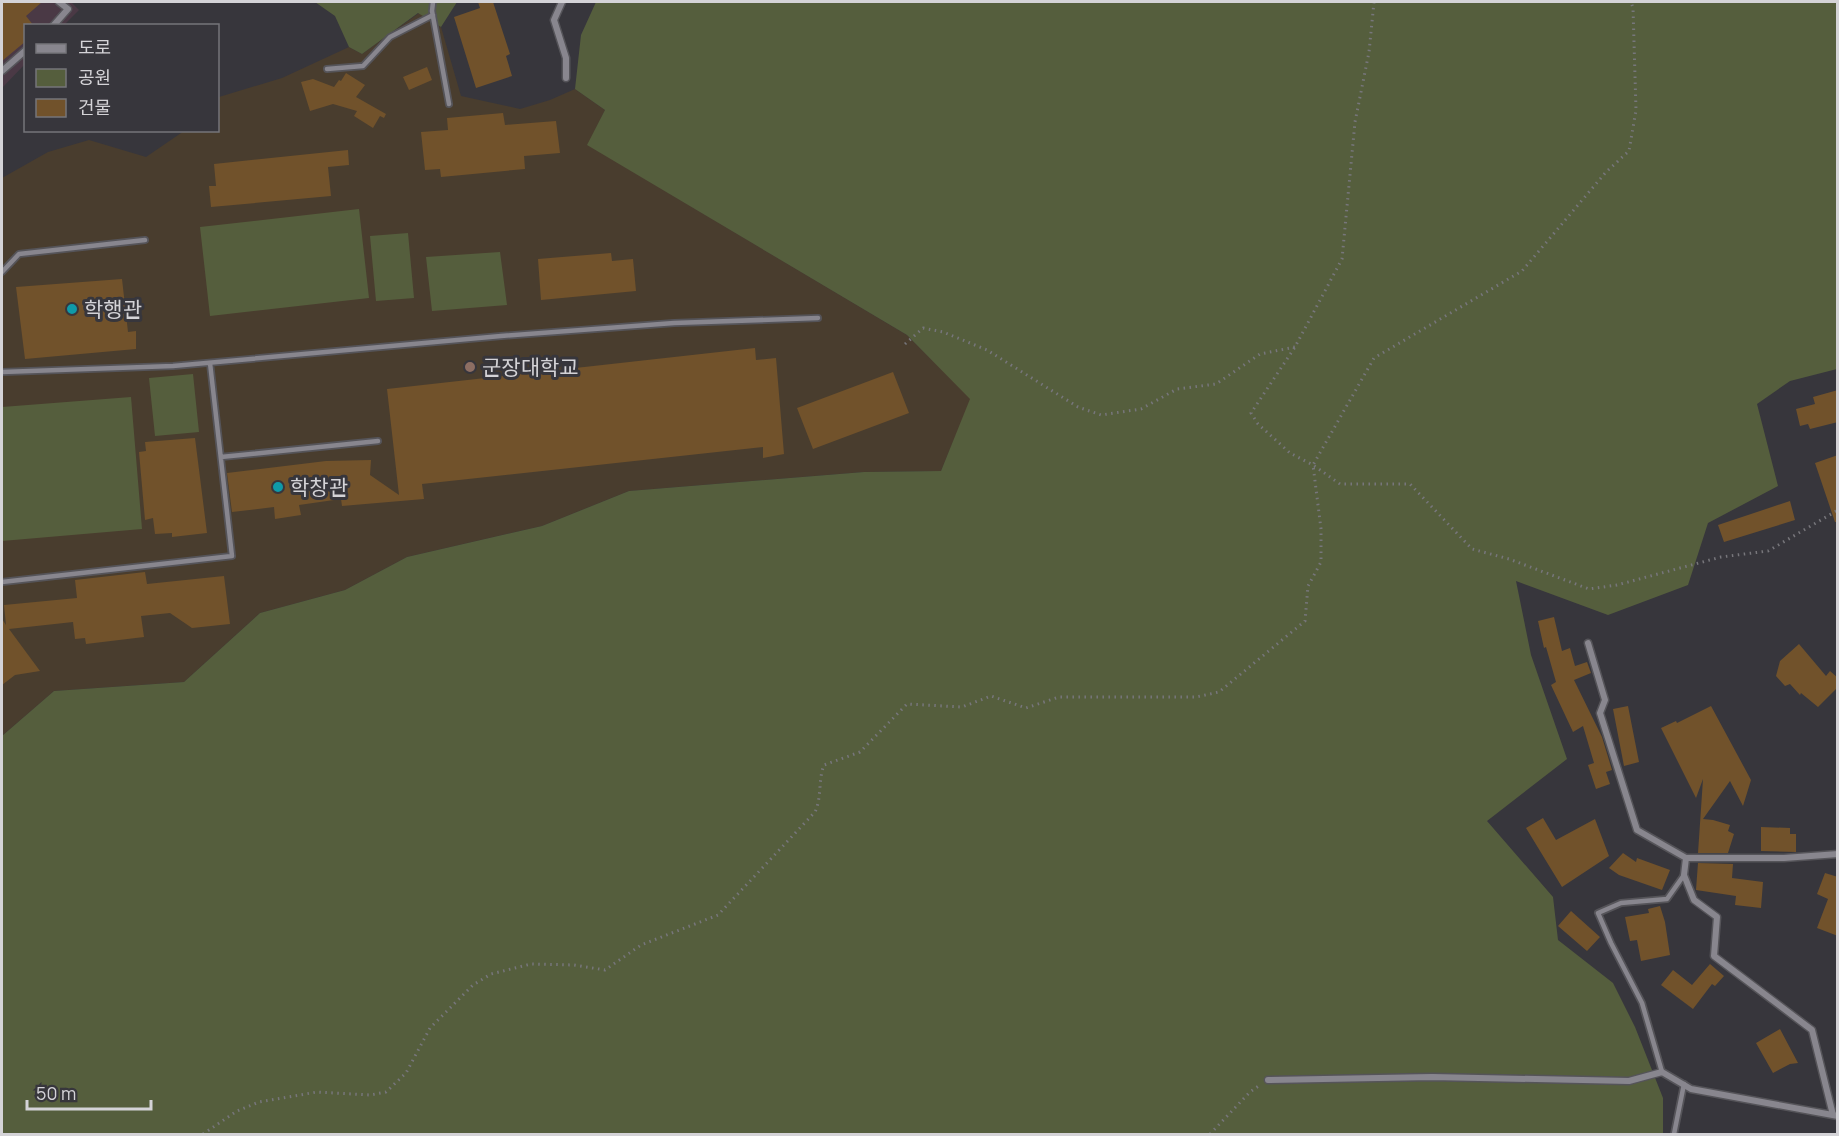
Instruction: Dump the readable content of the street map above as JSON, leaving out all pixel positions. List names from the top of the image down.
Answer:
{
  "places": ["학행관", "군장대학교", "학창관"],
  "legend": ["도로", "공원", "건물"],
  "scale_bar": "50 m"
}
